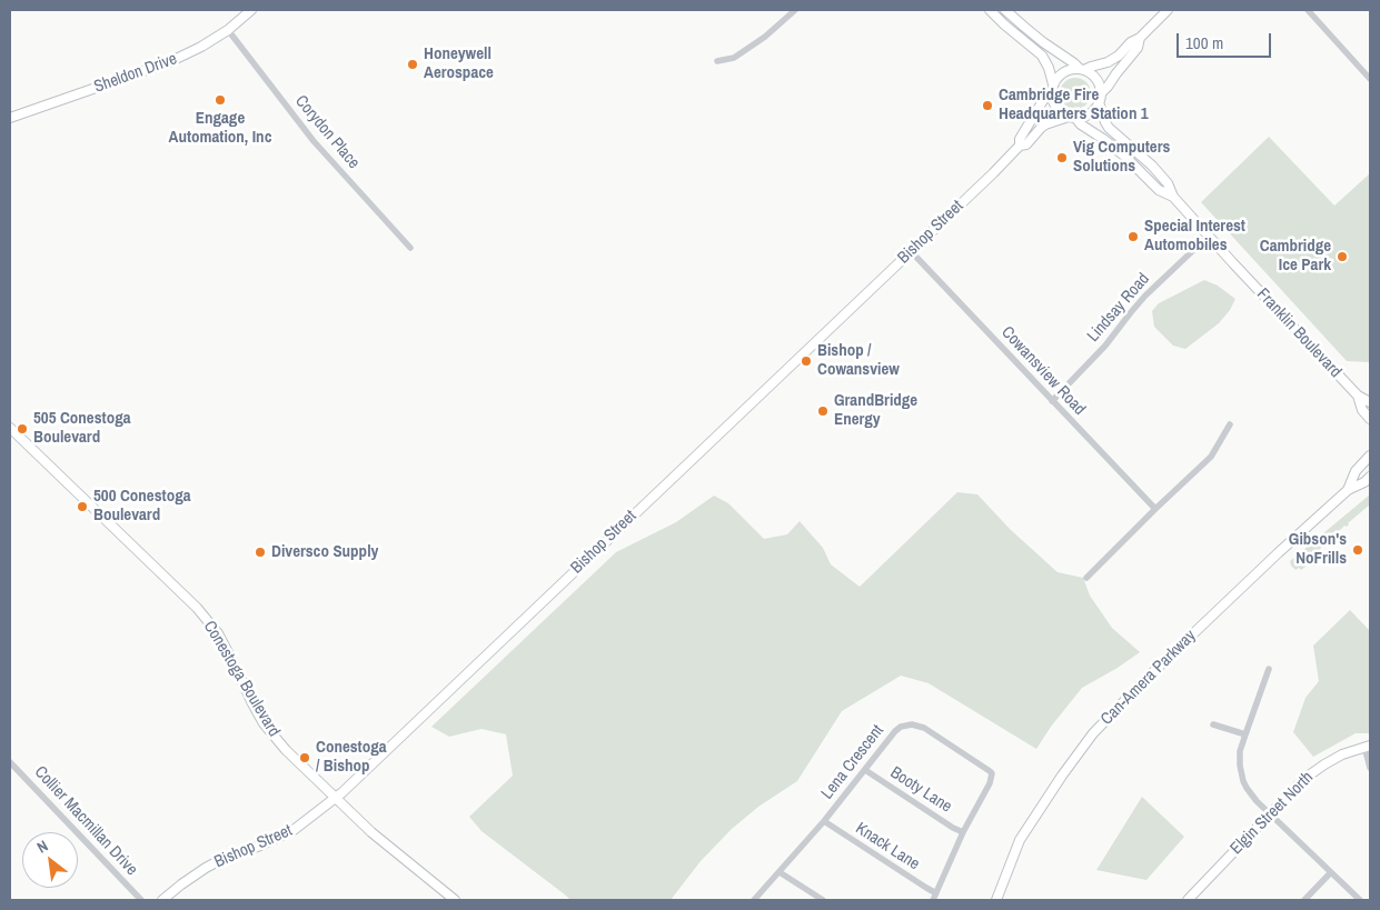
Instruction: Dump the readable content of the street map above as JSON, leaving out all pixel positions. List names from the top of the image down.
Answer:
{
  "streets": {
    "main road": [
      "Sheldon Drive",
      "Bishop Street",
      "Franklin Boulevard",
      "Can-Amera Parkway",
      "Conestoga Boulevard",
      "Elgin Street North"
    ],
    "street": [
      "Corydon Place",
      "Lindsay Road",
      "Cowansview Road",
      "Lena Crescent",
      "Booty Lane",
      "Collier Macmillan Drive",
      "Knack Lane"
    ]
  },
  "crossings": [
    ["Sheldon Drive", "Corydon Place"],
    ["Bishop Street", "Franklin Boulevard"],
    ["Bishop Street", "Cowansview Road"],
    ["Bishop Street", "Conestoga Boulevard"],
    ["Lindsay Road", "Franklin Boulevard"],
    ["Lindsay Road", "Cowansview Road"],
    ["Lena Crescent", "Booty Lane"],
    ["Lena Crescent", "Knack Lane"]
  ],
  "places": [
    "Honeywell Aerospace",
    "Engage Automation, Inc",
    "Cambridge Fire Headquarters Station 1",
    "Vig Computers Solutions",
    "Special Interest Automobiles",
    "Cambridge Ice Park",
    "Bishop / Cowansview",
    "GrandBridge Energy",
    "505 Conestoga Boulevard",
    "500 Conestoga Boulevard",
    "Gibson's NoFrills",
    "Diversco Supply",
    "Conestoga / Bishop"
  ],
  "scale_bar": "100 m",
  "north": "top left"
}
